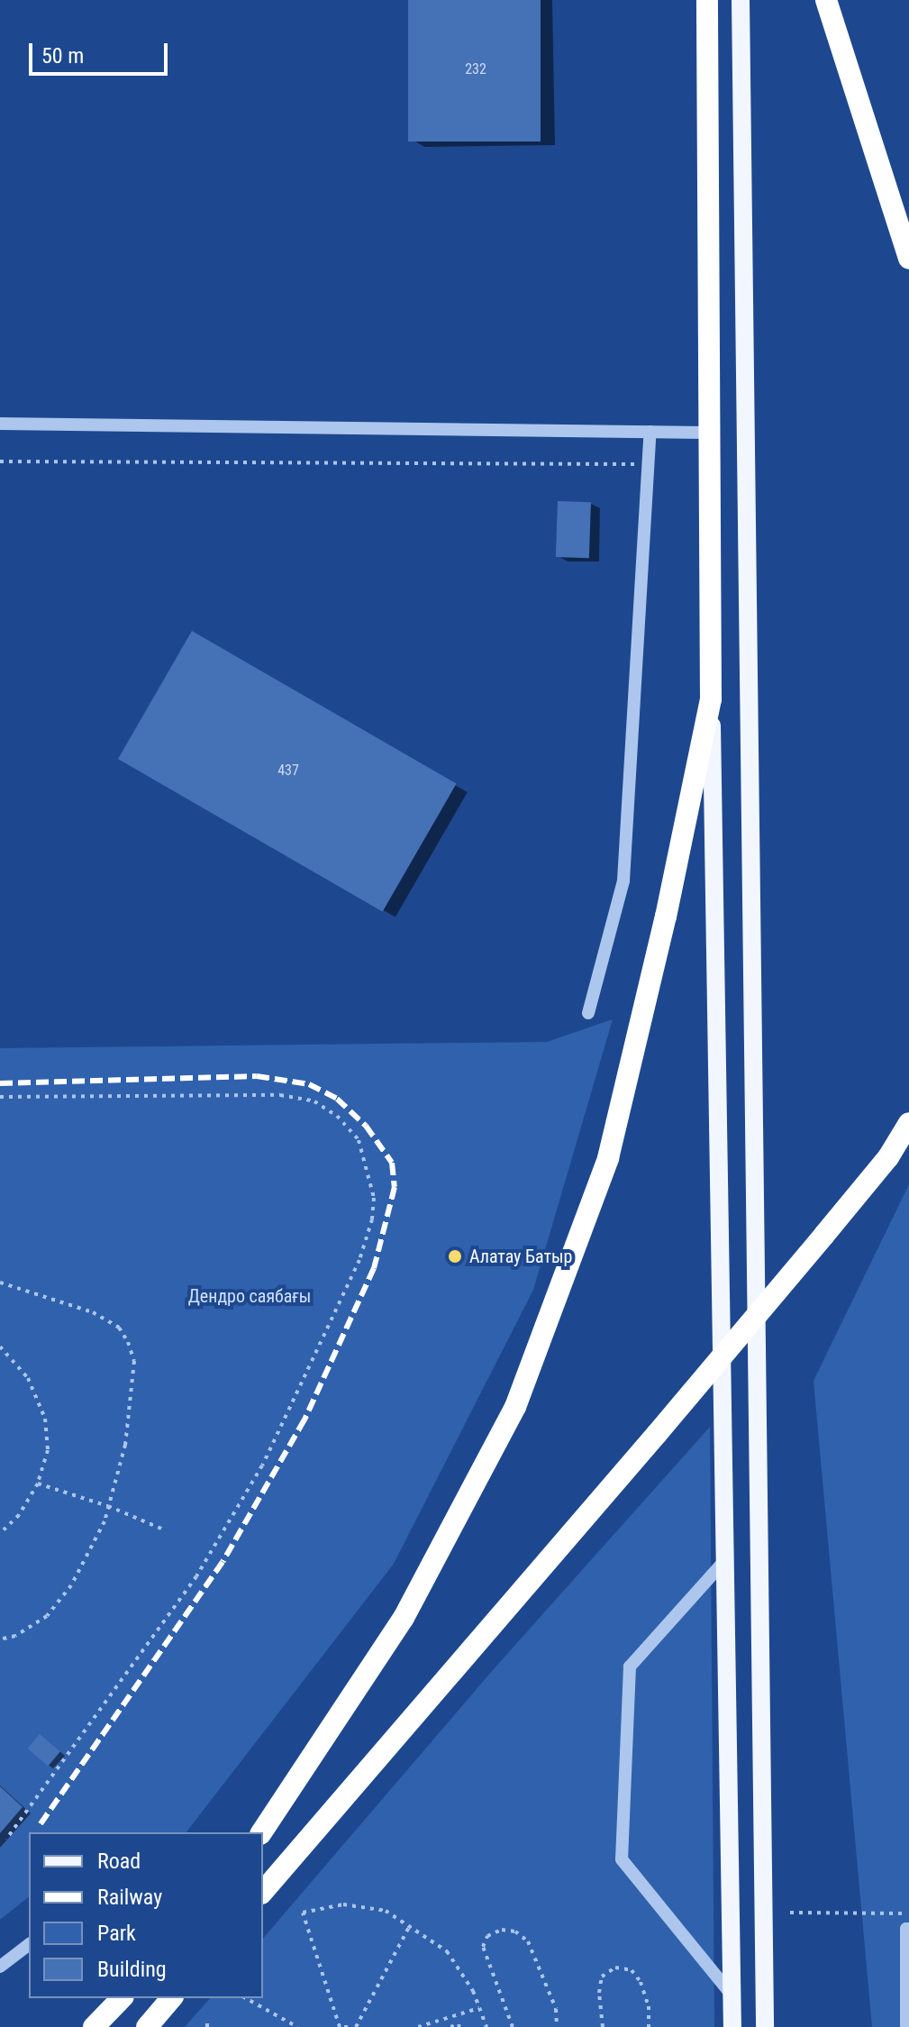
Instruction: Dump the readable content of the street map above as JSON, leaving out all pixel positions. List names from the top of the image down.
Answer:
{
  "parks": ["Дендро саябағы"],
  "places": ["Алатау Батыр"],
  "house_numbers": ["232", "437"],
  "legend": [
    "Road",
    "Railway",
    "Park",
    "Building"
  ],
  "scale_bar": "50 m"
}
